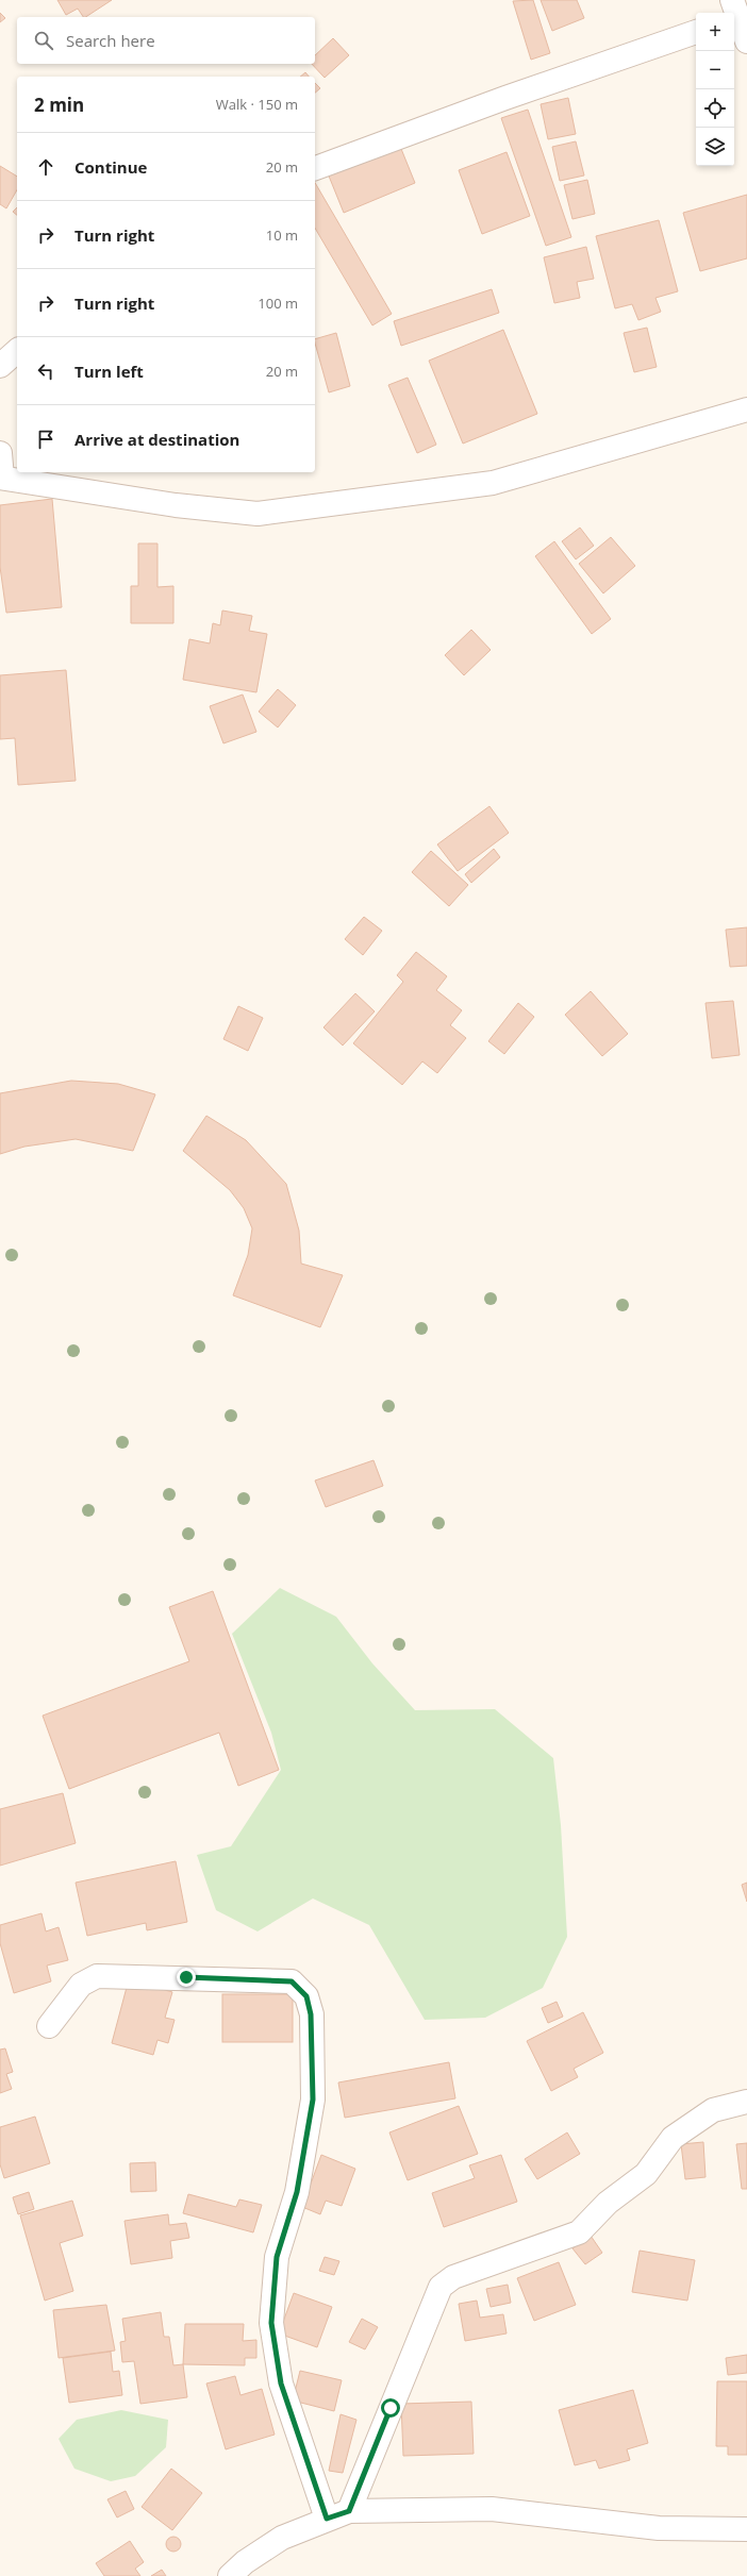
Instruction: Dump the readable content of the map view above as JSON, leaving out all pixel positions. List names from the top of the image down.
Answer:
{
  "page": {
    "map_buttons": ["+", "−"],
    "search": "Search here",
    "heading": ["2 min", "Walk · 150 m"],
    "list": [
      ["Continue", "20 m"],
      ["Turn right", "10 m"],
      ["Turn right", "100 m"],
      ["Turn left", "20 m"],
      "Arrive at destination"
    ]
  }
}
